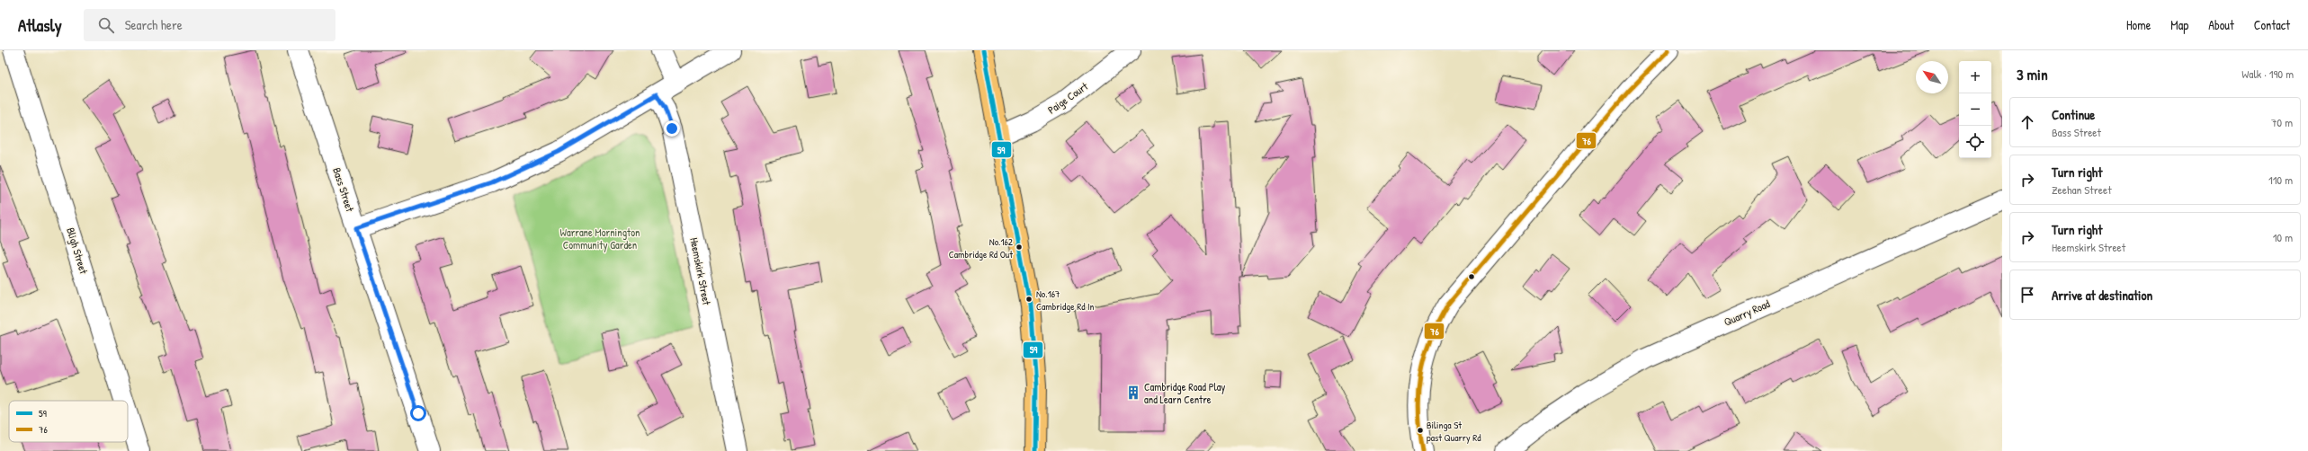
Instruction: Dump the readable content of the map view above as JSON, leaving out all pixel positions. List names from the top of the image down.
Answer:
{
  "streets": {
    "street": [
      "Paige Court",
      "Bass Street",
      "Bligh Street",
      "Heemskirk Street",
      "Quarry Road"
    ]
  },
  "parks": ["Warrane Mornington Community Garden"],
  "places": {
    "other": ["No.162 Cambridge Rd Out", "No.167 Cambridge Rd In", "Bilinga St past Quarry Rd"],
    "building": ["Cambridge Road Play and Learn Centre"]
  },
  "lines": ["transit line 59", "transit line 76"],
  "legend": ["59", "76"],
  "north": "top left",
  "page": {
    "header": "Atlasly",
    "search": "Search here",
    "nav": [
      "Home",
      "Map",
      "About",
      "Contact"
    ],
    "heading": ["3 min", "Walk · 190 m"],
    "map_buttons": ["+", "−"],
    "list": [
      ["Continue", "Bass Street", "70 m"],
      ["Turn right", "Zeehan Street", "110 m"],
      ["Turn right", "Heemskirk Street", "10 m"],
      "Arrive at destination"
    ]
  }
}
